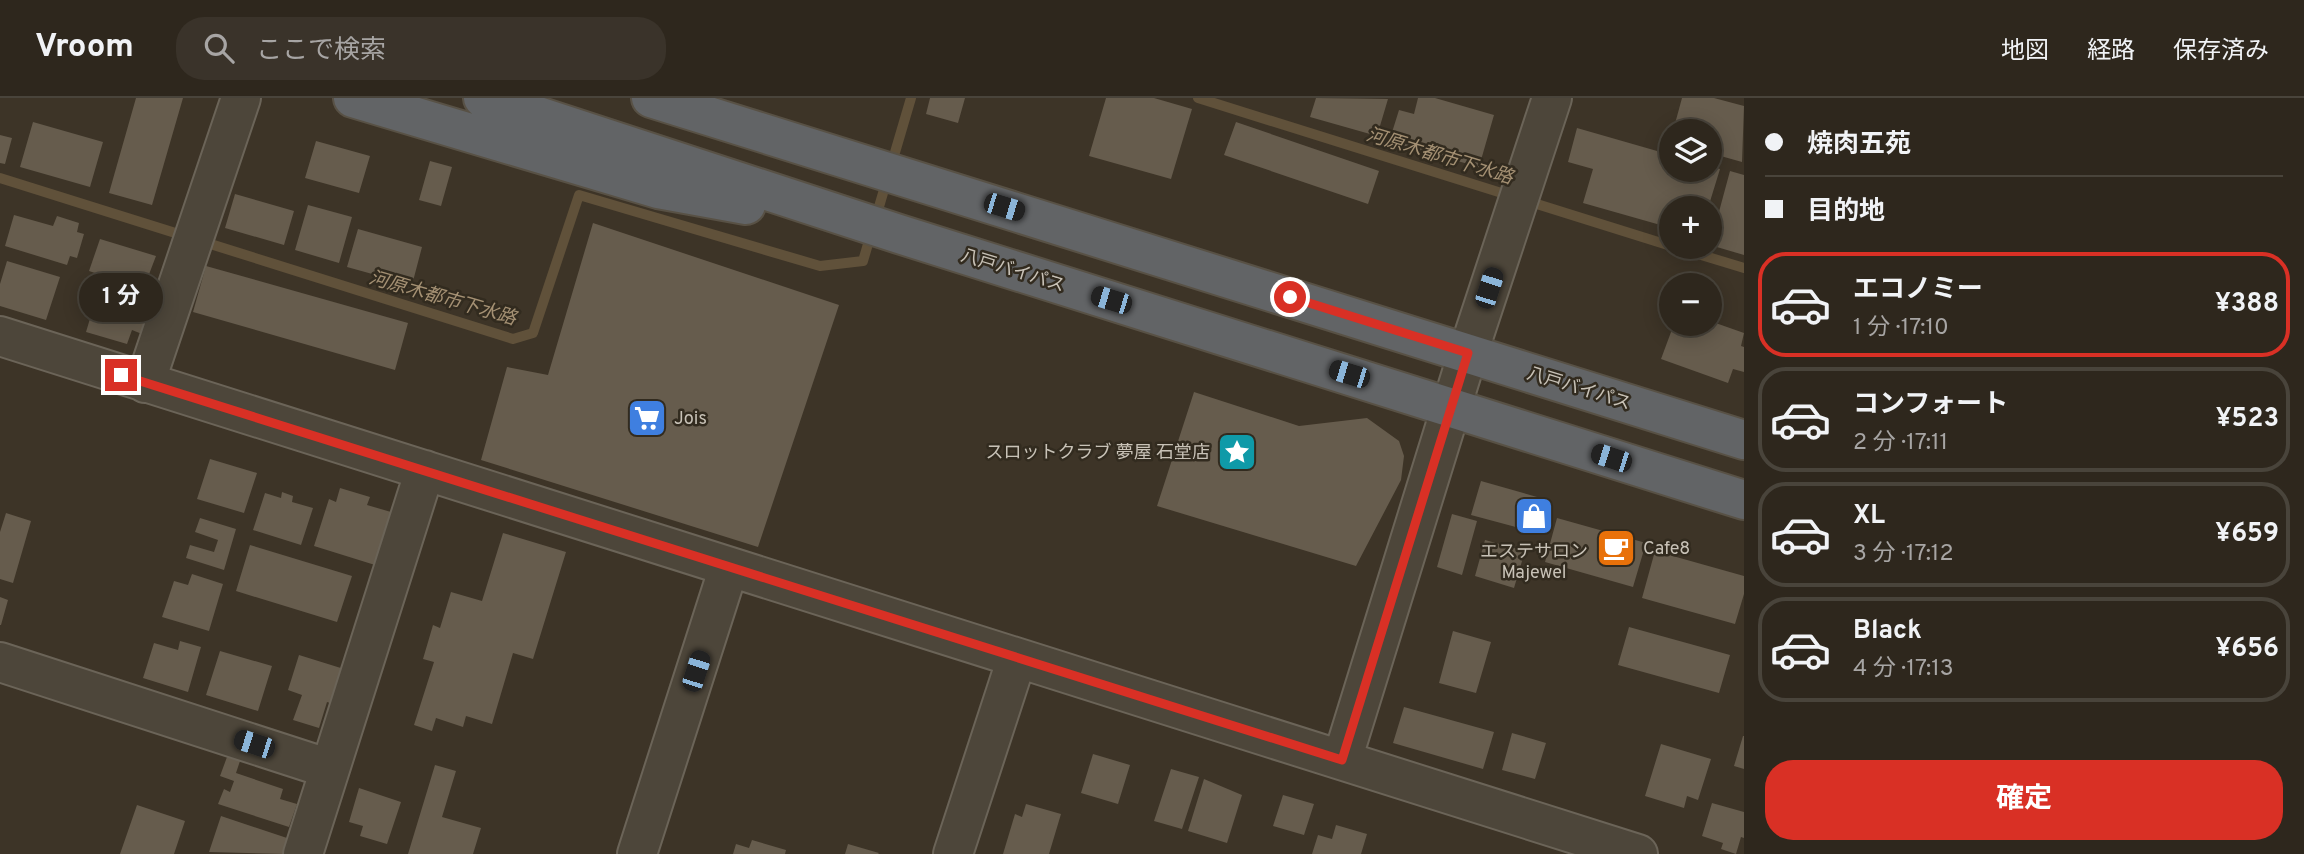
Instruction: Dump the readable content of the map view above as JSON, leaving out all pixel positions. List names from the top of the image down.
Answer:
{
  "streets": {
    "highway": ["八戸バイパス"]
  },
  "water": ["河原木都市下水路"],
  "places": {
    "supermarket": ["Jois"],
    "place": ["スロットクラブ 夢屋 石堂店"],
    "shop": ["エステサロン Majewel"],
    "cafe": ["Cafe8"]
  },
  "page": {
    "header": "Vroom",
    "search": "ここで検索",
    "nav": ["地図", "経路", "保存済み"],
    "banner": ["焼肉五苑", "目的地"],
    "map_buttons": ["+", "−"],
    "list": [
      {
        "name": "エコノミー",
        "note": "1 分 · 17:10",
        "value": "¥388"
      },
      {
        "name": "コンフォート",
        "note": "2 分 · 17:11",
        "value": "¥523"
      },
      {
        "name": "XL",
        "note": "3 分 · 17:12",
        "value": "¥659"
      },
      {
        "name": "Black",
        "note": "4 分 · 17:13",
        "value": "¥656"
      }
    ],
    "bubble": "1 分",
    "buttons": "確定"
  }
}
